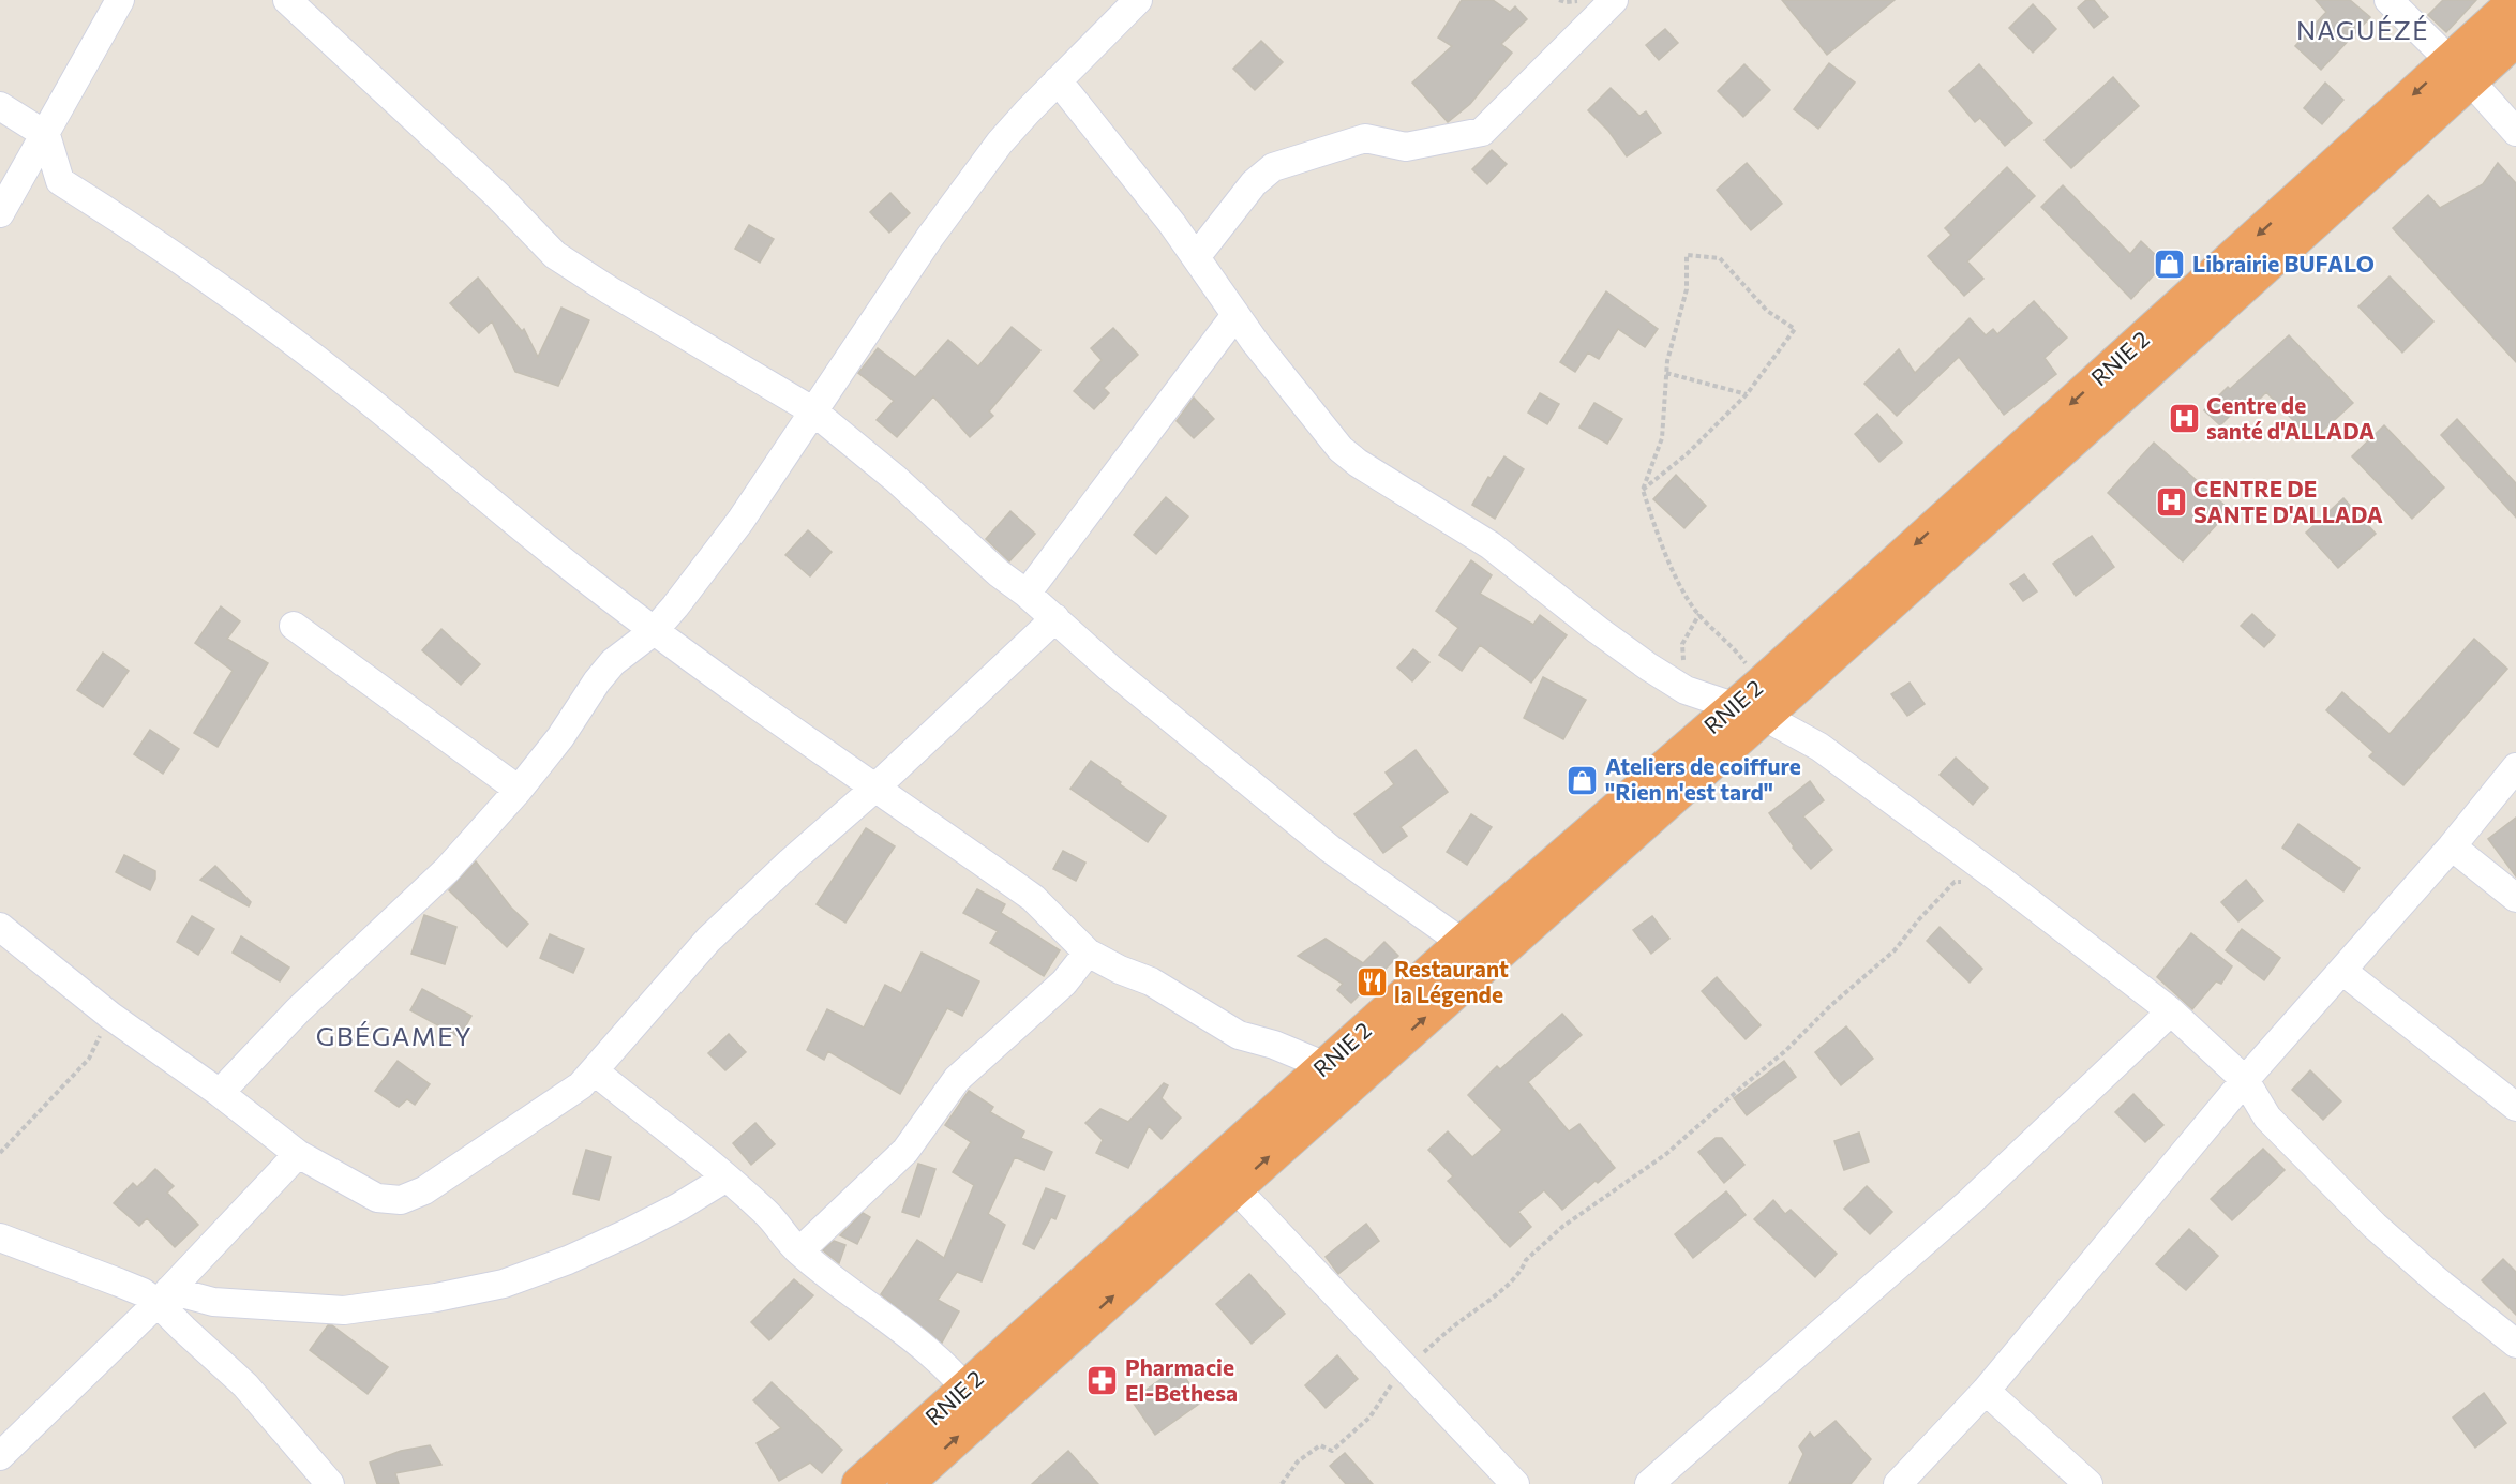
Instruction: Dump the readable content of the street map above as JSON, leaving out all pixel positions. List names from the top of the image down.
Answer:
{
  "streets": {
    "highway": ["RNIE 2"]
  },
  "districts": ["NAGUÉZÉ", "GBÉGAMEY"],
  "places": {
    "shop": ["Librairie BUFALO", "Ateliers de coiffure \"Rien n'est tard\""],
    "hospital": ["Centre de santé d'ALLADA", "CENTRE DE SANTE D'ALLADA"],
    "restaurant": ["Restaurant la Légende"],
    "pharmacy": ["Pharmacie El-Bethesa"]
  }
}
